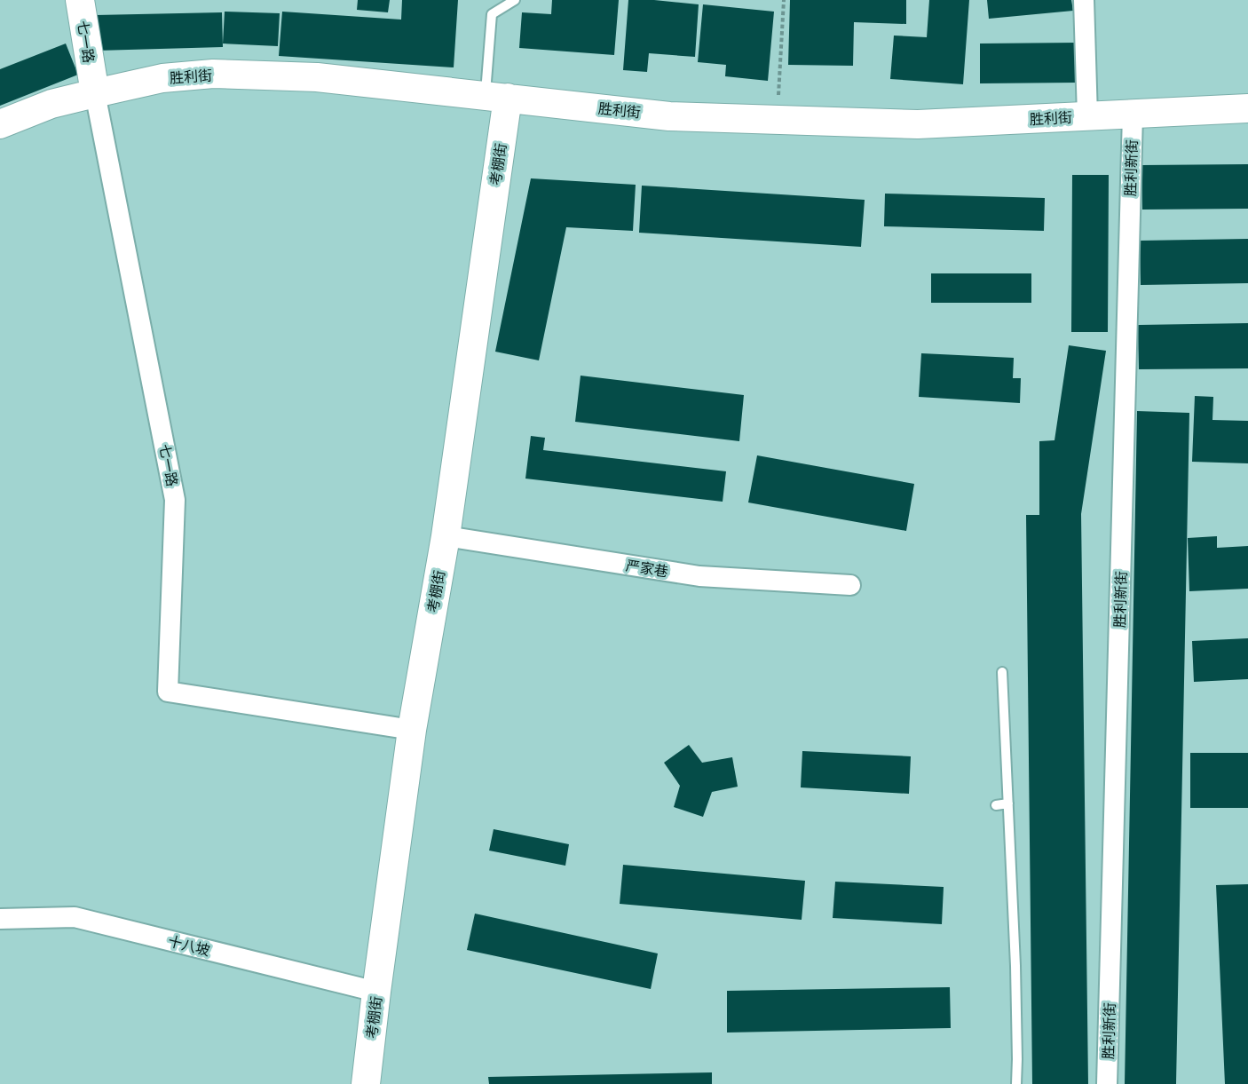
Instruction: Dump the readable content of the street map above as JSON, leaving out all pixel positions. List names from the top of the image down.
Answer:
{
  "streets": {
    "street": [
      "七一路",
      "胜利街",
      "考棚街",
      "胜利新街",
      "严家巷",
      "十八坡"
    ]
  },
  "crossings": [
    ["七一路", "胜利街"],
    ["七一路", "考棚街"],
    ["胜利街", "考棚街"],
    ["胜利街", "胜利新街"],
    ["考棚街", "严家巷"],
    ["考棚街", "十八坡"]
  ]
}
